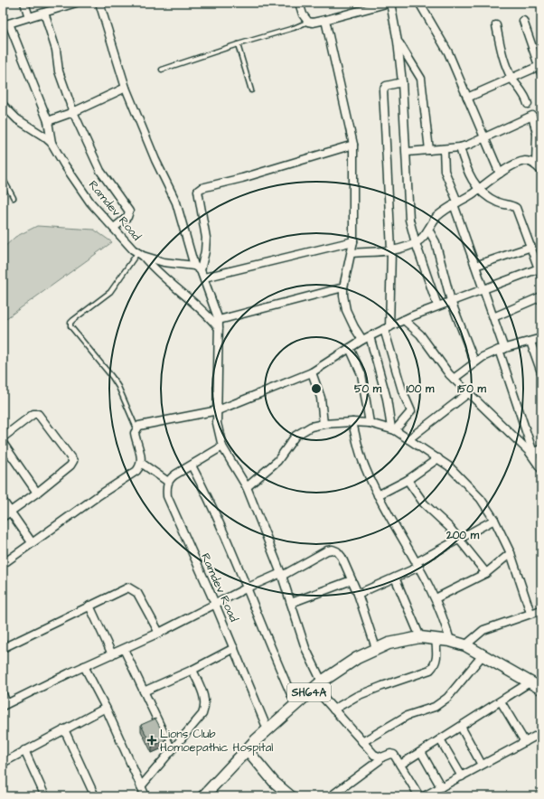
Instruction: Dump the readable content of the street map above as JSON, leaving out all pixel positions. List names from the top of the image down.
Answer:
{
  "streets": {
    "main road": ["SH64A"],
    "street": ["Ramdev Road"]
  },
  "crossings": [
    ["Ramdev Road", "SH64A"]
  ],
  "places": {
    "health": ["Lions Club Homoepathic Hospital"]
  },
  "rings": [
    "50 m",
    "100 m",
    "150 m",
    "200 m"
  ]
}
